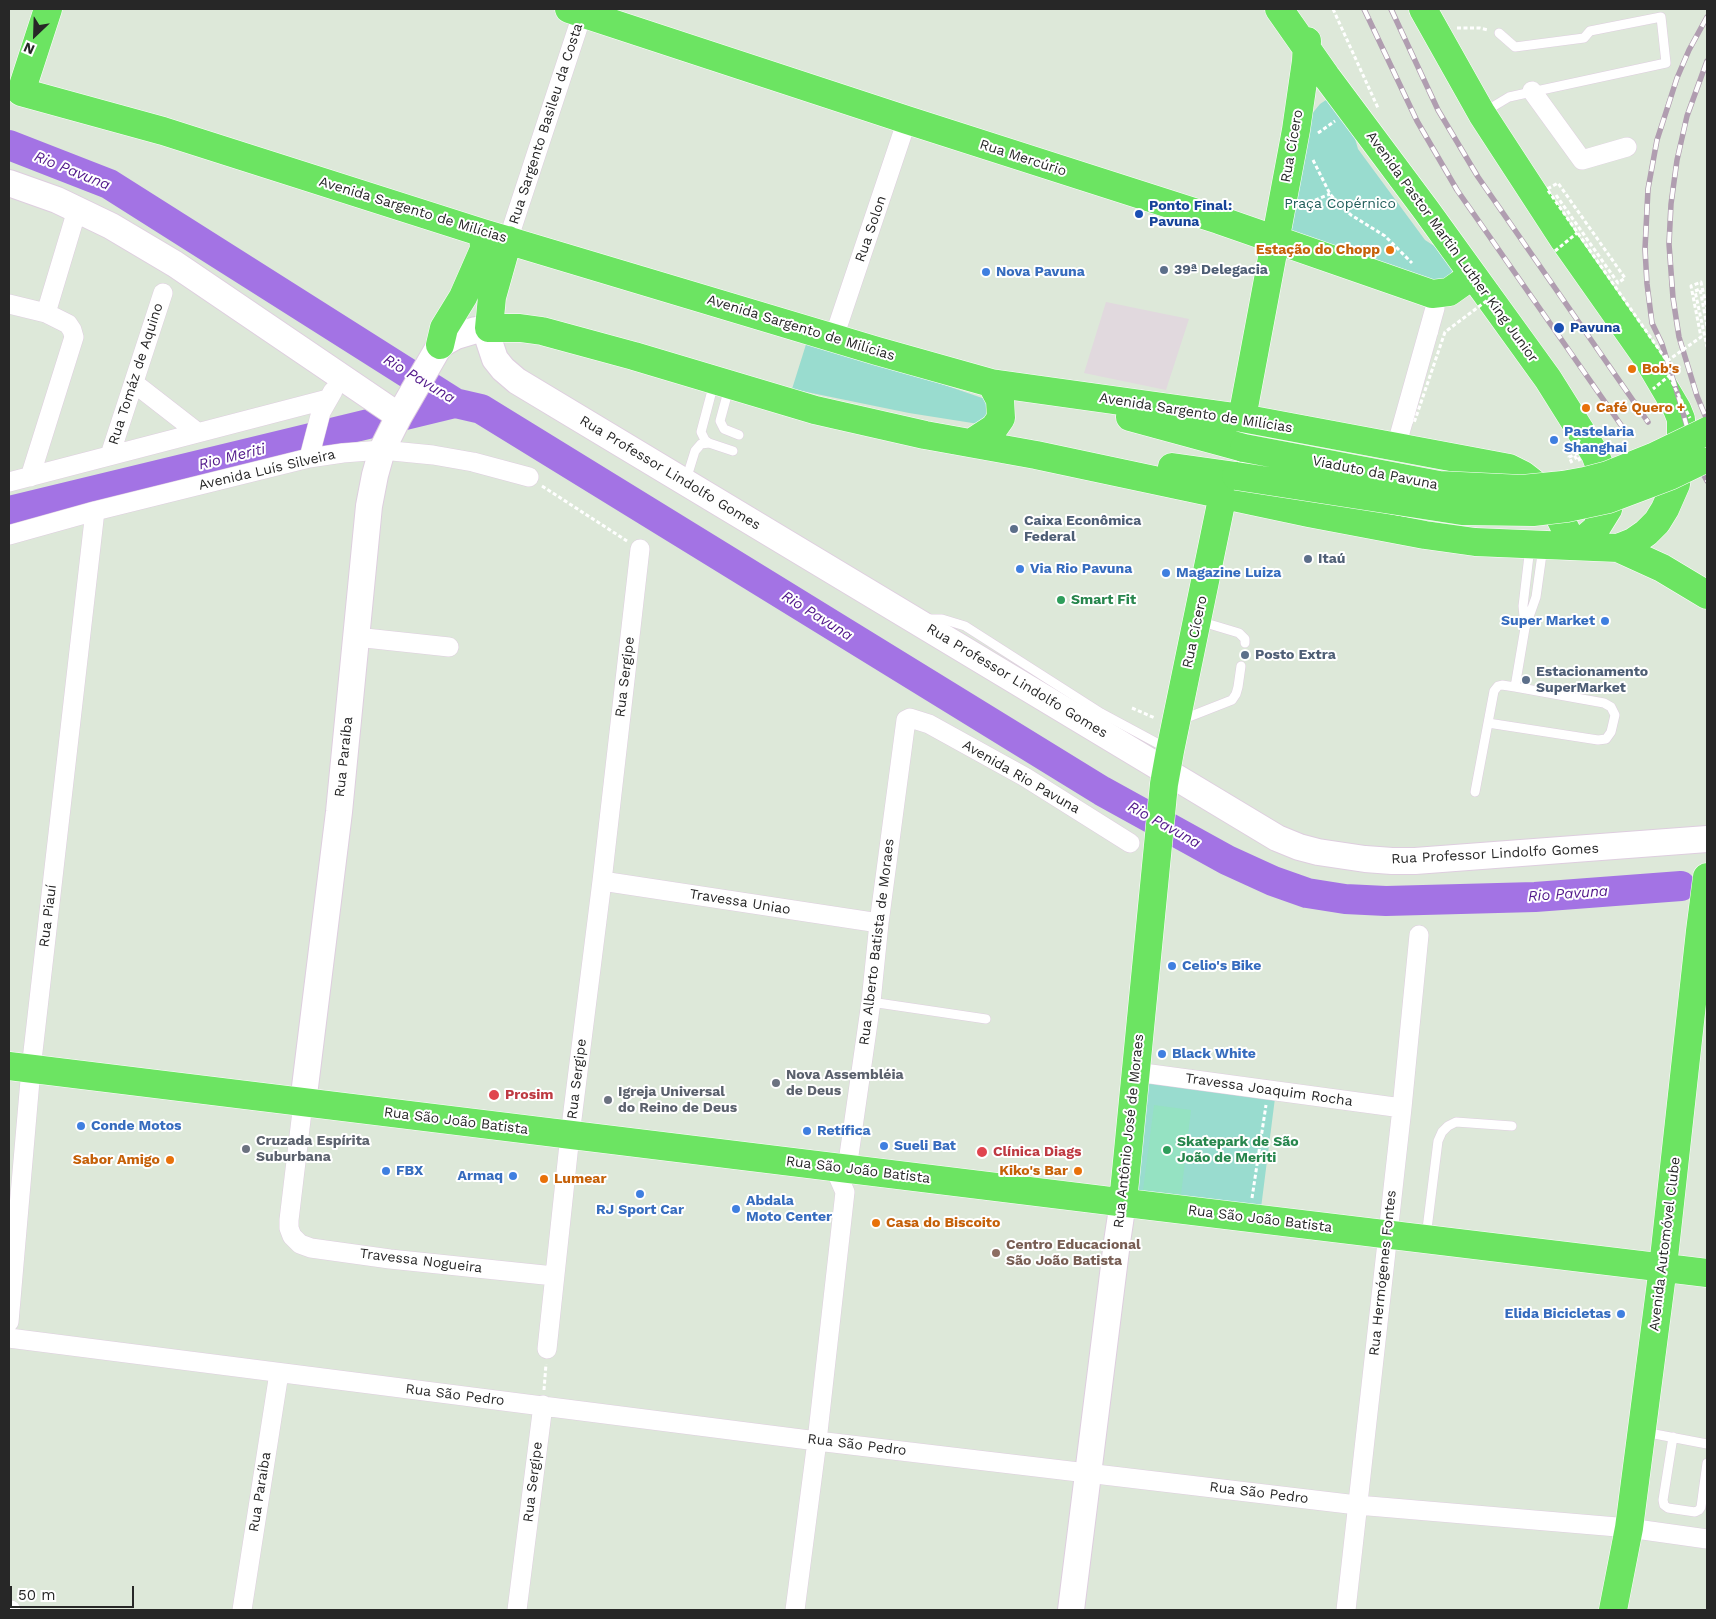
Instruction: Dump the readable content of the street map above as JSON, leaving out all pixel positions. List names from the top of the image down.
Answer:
{
  "streets": {
    "main road": [
      "Rua Cícero",
      "Rua Mercúrio",
      "Avenida Sargento de Milícias",
      "Avenida Pastor Martin Luther King Junior",
      "Rua Professor Lindolfo Gomes",
      "Viaduto da Pavuna",
      "Rua São João Batista",
      "Rua Antônio José de Moraes",
      "Avenida Automóvel Clube"
    ],
    "street": [
      "Rua Sargento Basileu da Costa",
      "Rua Solon",
      "Rua Tomáz de Aquino",
      "Avenida Luís Silveira",
      "Rua Sergipe",
      "Rua Paraíba",
      "Avenida Rio Pavuna",
      "Travessa Uniao",
      "Rua Piauí",
      "Rua Alberto Batista de Moraes",
      "Travessa Joaquim Rocha",
      "Travessa Nogueira",
      "Rua Hermógenes Fontes",
      "Rua São Pedro"
    ]
  },
  "crossings": [
    ["Rua Sargento Basileu da Costa", "Rua Mercúrio"],
    ["Rua Sargento Basileu da Costa", "Avenida Sargento de Milícias"],
    ["Rua Sargento Basileu da Costa", "Rua Professor Lindolfo Gomes"],
    ["Rua Cícero", "Rua Mercúrio"],
    ["Rua Cícero", "Avenida Sargento de Milícias"],
    ["Rua Cícero", "Avenida Pastor Martin Luther King Junior"],
    ["Rua Cícero", "Rua Professor Lindolfo Gomes"],
    ["Rua Cícero", "Viaduto da Pavuna"],
    ["Rua Cícero", "Rua Antônio José de Moraes"],
    ["Rua Mercúrio", "Rua Solon"],
    ["Rua Mercúrio", "Avenida Pastor Martin Luther King Junior"],
    ["Avenida Sargento de Milícias", "Rua Solon"],
    ["Avenida Sargento de Milícias", "Avenida Pastor Martin Luther King Junior"],
    ["Avenida Sargento de Milícias", "Rua Professor Lindolfo Gomes"],
    ["Avenida Sargento de Milícias", "Viaduto da Pavuna"],
    ["Avenida Luís Silveira", "Rua Paraíba"],
    ["Avenida Luís Silveira", "Rua Piauí"],
    ["Rua Professor Lindolfo Gomes", "Rua Antônio José de Moraes"],
    ["Rua Sergipe", "Travessa Uniao"],
    ["Rua Sergipe", "Rua São João Batista"],
    ["Rua Sergipe", "Travessa Nogueira"],
    ["Rua Sergipe", "Rua São Pedro"],
    ["Rua Paraíba", "Rua São João Batista"],
    ["Rua Paraíba", "Travessa Nogueira"],
    ["Rua Paraíba", "Rua São Pedro"],
    ["Avenida Rio Pavuna", "Rua Alberto Batista de Moraes"],
    ["Travessa Uniao", "Rua Alberto Batista de Moraes"],
    ["Rua Piauí", "Rua São João Batista"],
    ["Rua Alberto Batista de Moraes", "Rua São João Batista"],
    ["Rua Alberto Batista de Moraes", "Rua São Pedro"],
    ["Travessa Joaquim Rocha", "Rua Antônio José de Moraes"],
    ["Travessa Joaquim Rocha", "Rua Hermógenes Fontes"],
    ["Rua São João Batista", "Rua Antônio José de Moraes"],
    ["Rua São João Batista", "Avenida Automóvel Clube"],
    ["Rua São João Batista", "Rua Hermógenes Fontes"],
    ["Rua Antônio José de Moraes", "Rua São Pedro"],
    ["Avenida Automóvel Clube", "Rua São Pedro"],
    ["Rua Hermógenes Fontes", "Rua São Pedro"]
  ],
  "water": ["Rio Pavuna", "Rio Meriti"],
  "parks": ["Praça Copérnico"],
  "places": [
    "Ponto Final: Pavuna",
    "Estação do Chopp",
    "39ª Delegacia",
    "Nova Pavuna",
    "Pavuna",
    "Bob's",
    "Café Quero +",
    "Pastelaria Shanghai",
    "Caixa Econômica Federal",
    "Itaú",
    "Via Rio Pavuna",
    "Magazine Luiza",
    "Smart Fit",
    "Super Market",
    "Posto Extra",
    "Estacionamento SuperMarket",
    "Celio's Bike",
    "Black White",
    "Nova Assembléia de Deus",
    "Prosim",
    "Igreja Universal do Reino de Deus",
    "Conde Motos",
    "Retífica",
    "Sueli Bat",
    "Cruzada Espírita Suburbana",
    "Skatepark de São João de Meriti",
    "Clínica Diags",
    "Sabor Amigo",
    "FBX",
    "Kiko's Bar",
    "Armaq",
    "Lumear",
    "RJ Sport Car",
    "Abdala Moto Center",
    "Casa do Biscoito",
    "Centro Educacional São João Batista",
    "Elida Bicicletas"
  ],
  "scale_bar": "50 m",
  "north": "bottom left"
}
